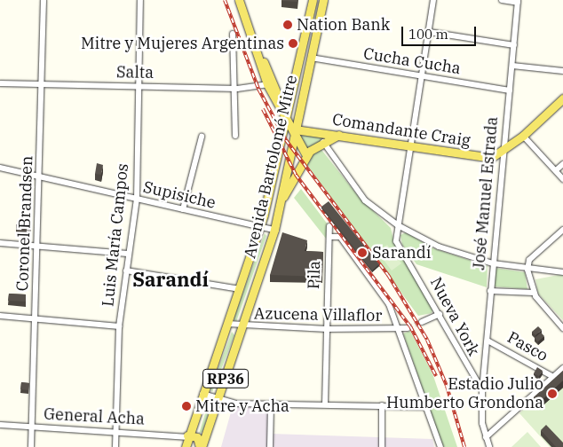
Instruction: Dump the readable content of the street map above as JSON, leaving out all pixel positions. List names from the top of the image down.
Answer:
{
  "streets": {
    "main road": ["Comandante Craig", "Avenida Bartolomé Mitre", "RP36"],
    "street": [
      "Cucha Cucha",
      "Salta",
      "José Manuel Estrada",
      "Supisiche",
      "Coronel Brandsen",
      "Luis María Campos",
      "Pila",
      "Azucena Villaflor",
      "Nueva York",
      "Pasco",
      "General Acha"
    ]
  },
  "crossings": [
    ["Cucha Cucha", "Avenida Bartolomé Mitre"],
    ["Cucha Cucha", "José Manuel Estrada"],
    ["Cucha Cucha", "Nueva York"],
    ["Salta", "Coronel Brandsen"],
    ["Salta", "Luis María Campos"],
    ["Comandante Craig", "Avenida Bartolomé Mitre"],
    ["Comandante Craig", "José Manuel Estrada"],
    ["Comandante Craig", "Nueva York"],
    ["Avenida Bartolomé Mitre", "Supisiche"],
    ["Avenida Bartolomé Mitre", "Azucena Villaflor"],
    ["Avenida Bartolomé Mitre", "General Acha"],
    ["José Manuel Estrada", "Nueva York"],
    ["José Manuel Estrada", "Pasco"],
    ["Supisiche", "Coronel Brandsen"],
    ["Supisiche", "Luis María Campos"],
    ["Coronel Brandsen", "General Acha"],
    ["Luis María Campos", "General Acha"],
    ["Pila", "Azucena Villaflor"]
  ],
  "districts": ["Sarandí"],
  "places": [
    "Nation Bank",
    "Mitre y Mujeres Argentinas",
    "Sarandí",
    "Estadio Julio Humberto Grondona",
    "Mitre y Acha"
  ],
  "scale_bar": "100 m"
}
